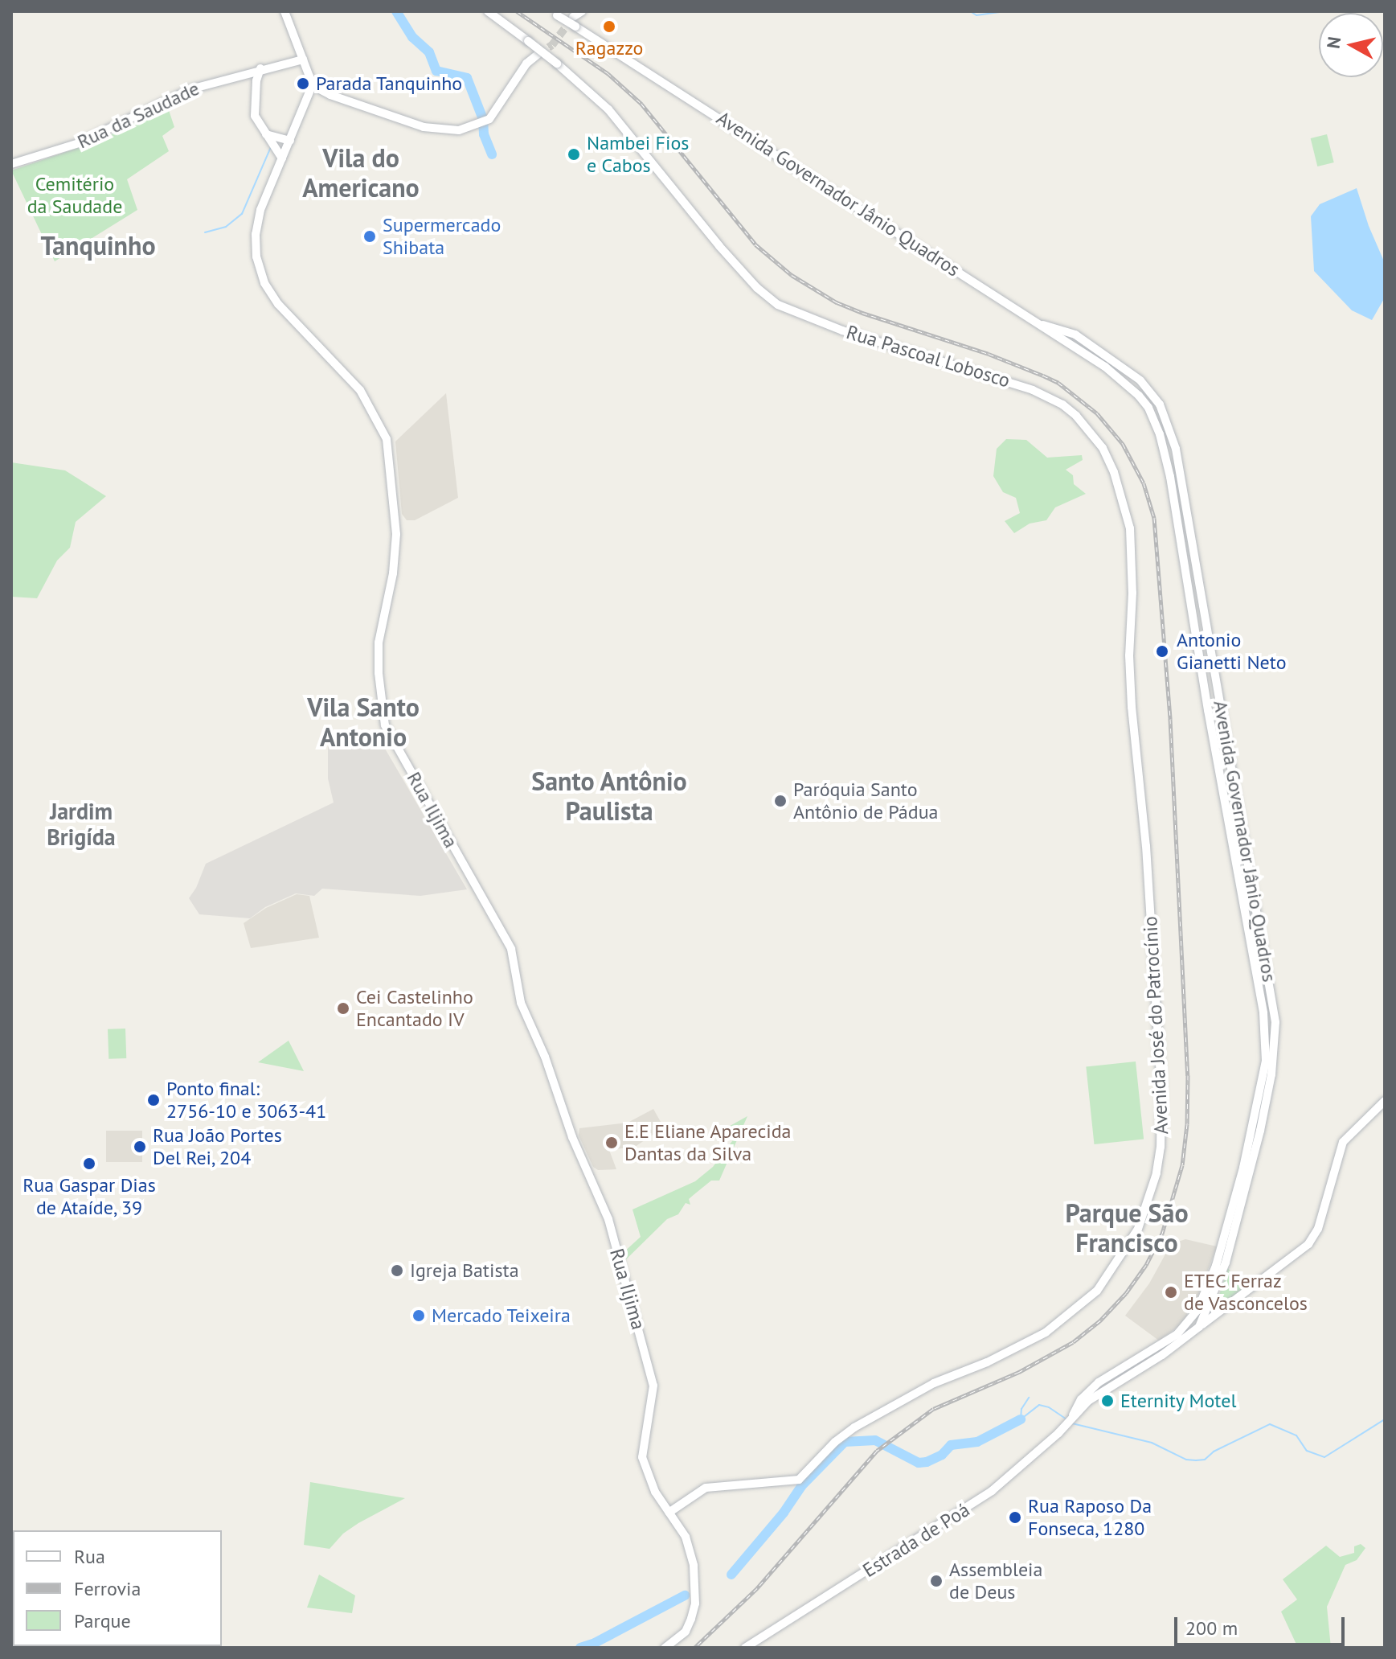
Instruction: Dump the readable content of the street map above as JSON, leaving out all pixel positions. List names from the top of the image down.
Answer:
{
  "streets": {
    "main road": [
      "Rua da Saudade",
      "Avenida Governador Jânio Quadros",
      "Rua Pascoal Lobosco",
      "Rua Iljima",
      "Avenida José do Patrocínio",
      "Estrada de Poá"
    ]
  },
  "crossings": [
    ["Rua da Saudade", "Rua Iljima"],
    ["Rua Pascoal Lobosco", "Avenida José do Patrocínio"],
    ["Rua Iljima", "Avenida José do Patrocínio"]
  ],
  "districts": [
    "Vila do Americano",
    "Tanquinho",
    "Vila Santo Antonio",
    "Santo Antônio Paulista",
    "Jardim Brigída",
    "Parque São Francisco"
  ],
  "parks": ["Cemitério da Saudade"],
  "places": [
    "Ragazzo",
    "Parada Tanquinho",
    "Nambei Fios e Cabos",
    "Supermercado Shibata",
    "Antonio Gianetti Neto",
    "Paróquia Santo Antônio de Pádua",
    "Cei Castelinho Encantado IV",
    "Ponto final: 2756-10 e 3063-41",
    "E.E Eliane Aparecida Dantas da Silva",
    "Rua João Portes Del Rei, 204",
    "Rua Gaspar Dias de Ataíde, 39",
    "Igreja Batista",
    "ETEC Ferraz de Vasconcelos",
    "Mercado Teixeira",
    "Eternity Motel",
    "Rua Raposo Da Fonseca, 1280",
    "Assembleia de Deus"
  ],
  "legend": ["Rua", "Ferrovia", "Parque"],
  "scale_bar": "200 m",
  "north": "left"
}
